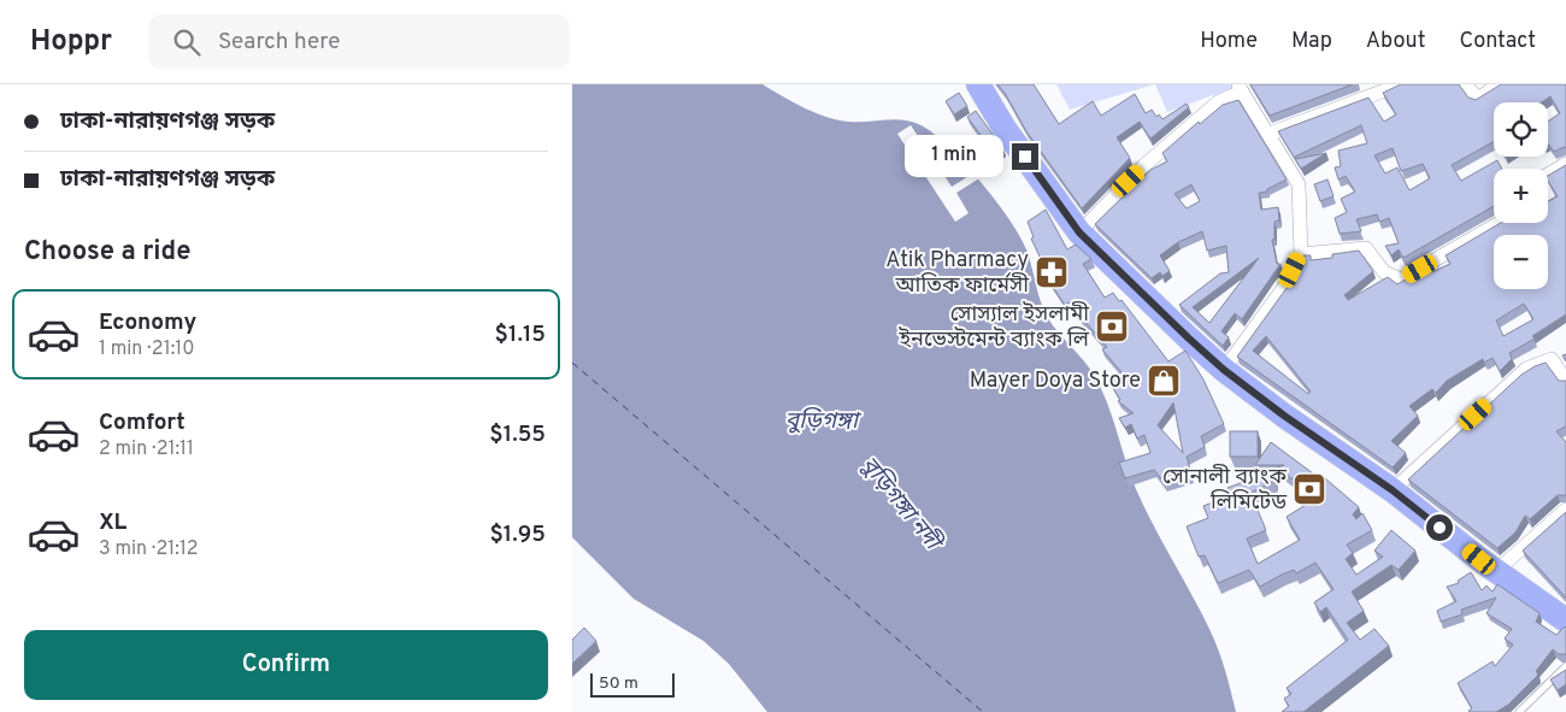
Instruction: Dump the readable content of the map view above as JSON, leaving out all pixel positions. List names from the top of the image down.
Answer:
{
  "water": ["বুড়িগঙ্গা", "বুড়িগঙ্গা নদী"],
  "places": {
    "pharmacy": ["Atik Pharmacy আতিক ফার্মেসী"],
    "bank": ["সোস্যাল ইসলামী ইনভেস্টমেন্ট ব্যাংক লি", "সোনালী ব্যাংক লিমিটেড"],
    "shop": ["Mayer Doya Store"]
  },
  "scale_bar": "50 m",
  "page": {
    "header": "Hoppr",
    "search": "Search here",
    "nav": [
      "Home",
      "Map",
      "About",
      "Contact"
    ],
    "banner": ["ঢাকা-নারায়ণগঞ্জ সড়ক", "ঢাকা-নারায়ণগঞ্জ সড়ক"],
    "map_buttons": ["+", "−"],
    "bubble": "1 min",
    "heading": "Choose a ride",
    "list": [
      {
        "name": "Economy",
        "note": "1 min · 21:10",
        "value": "$1.15"
      },
      {
        "name": "Comfort",
        "note": "2 min · 21:11",
        "value": "$1.55"
      },
      {
        "name": "XL",
        "note": "3 min · 21:12",
        "value": "$1.95"
      }
    ],
    "buttons": "Confirm",
    "scale": "50 m"
  }
}
